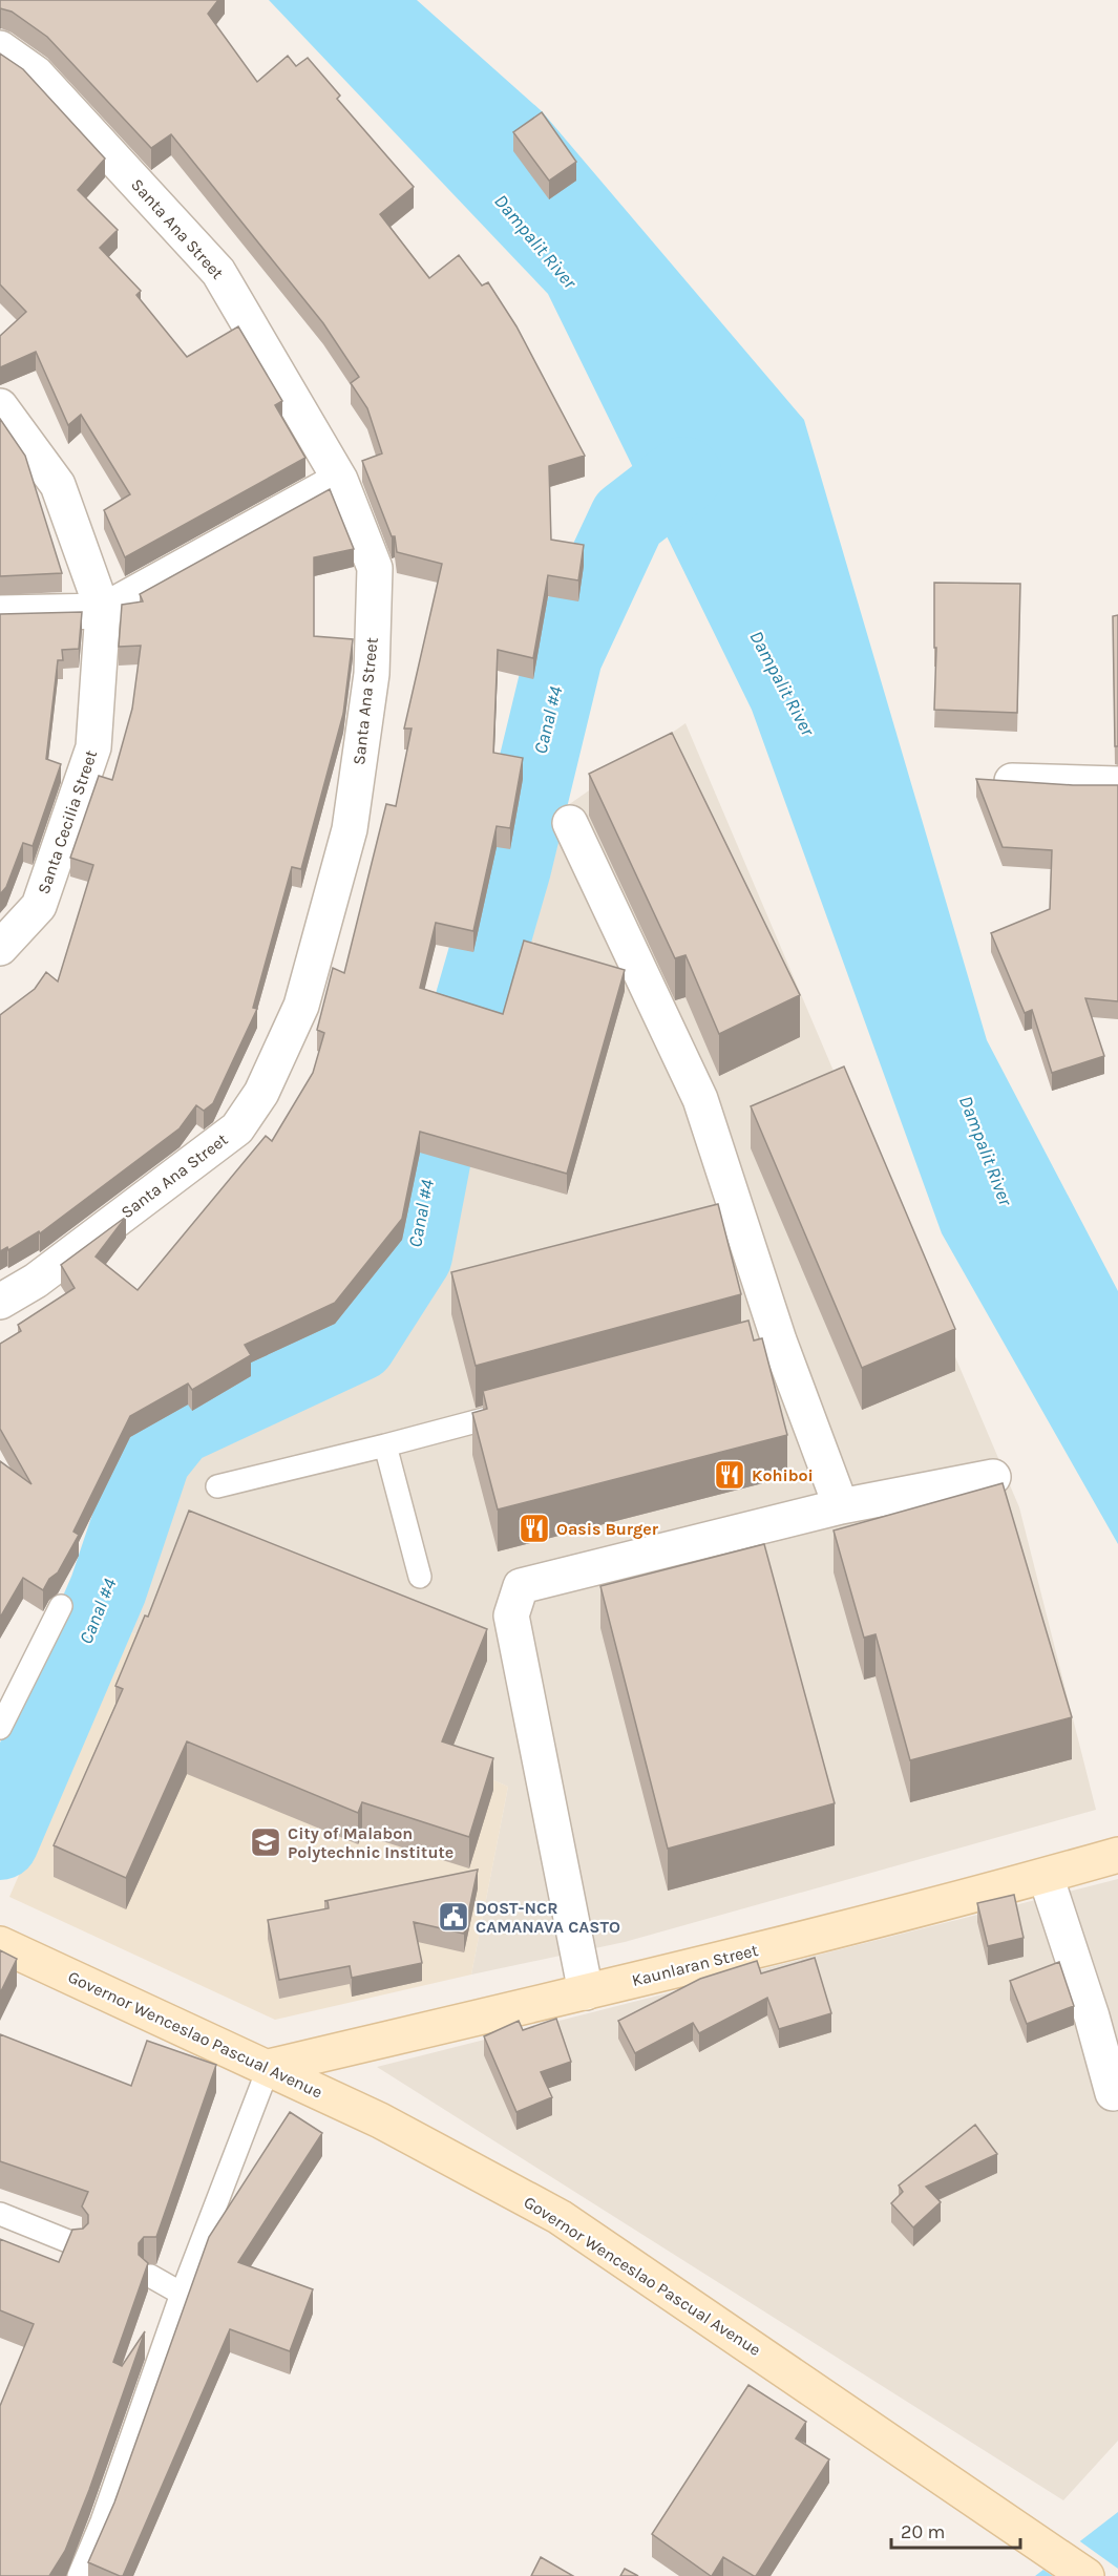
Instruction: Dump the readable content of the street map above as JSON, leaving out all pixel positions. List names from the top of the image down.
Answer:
{
  "streets": {
    "main road": ["Kaunlaran Street", "Governor Wenceslao Pascual Avenue"],
    "street": ["Santa Ana Street", "Santa Cecilia Street"]
  },
  "crossings": [
    ["Kaunlaran Street", "Governor Wenceslao Pascual Avenue"]
  ],
  "water": ["Dampalit River", "Canal #4"],
  "places": {
    "restaurant": ["Kohiboi", "Oasis Burger"],
    "school or university": ["City of Malabon Polytechnic Institute"],
    "public building": ["DOST-NCR CAMANAVA CASTO"]
  },
  "scale_bar": "20 m"
}
